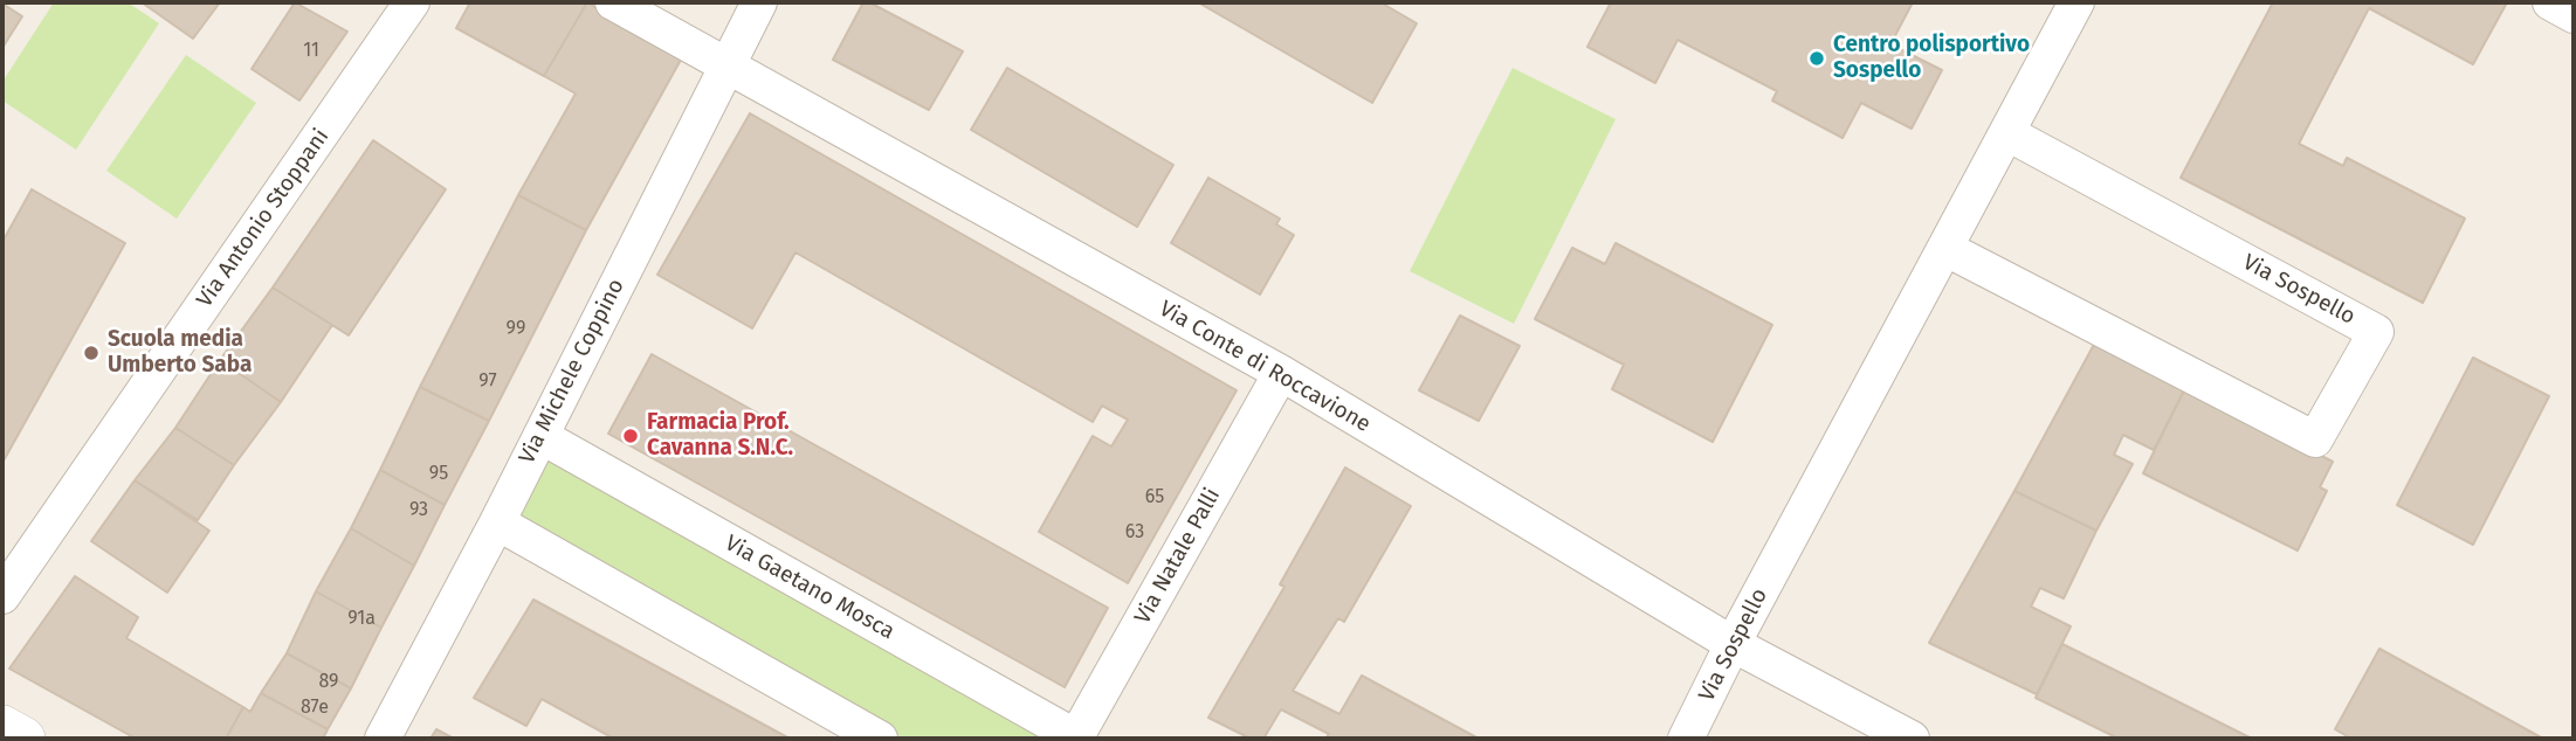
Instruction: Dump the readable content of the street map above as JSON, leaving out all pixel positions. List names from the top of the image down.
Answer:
{
  "streets": {
    "street": [
      "Via Antonio Stoppani",
      "Via Sospello",
      "Via Conte di Roccavione",
      "Via Michele Coppino",
      "Via Natale Palli",
      "Via Gaetano Mosca"
    ]
  },
  "crossings": [
    ["Via Sospello", "Via Conte di Roccavione"],
    ["Via Conte di Roccavione", "Via Michele Coppino"],
    ["Via Conte di Roccavione", "Via Natale Palli"],
    ["Via Michele Coppino", "Via Gaetano Mosca"],
    ["Via Natale Palli", "Via Gaetano Mosca"]
  ],
  "places": ["Centro polisportivo Sospello", "Scuola media Umberto Saba", "Farmacia Prof. Cavanna S.N.C."],
  "house_numbers": [
    "11",
    "99",
    "97",
    "95",
    "65",
    "93",
    "63",
    "91a",
    "89",
    "87e"
  ]
}
